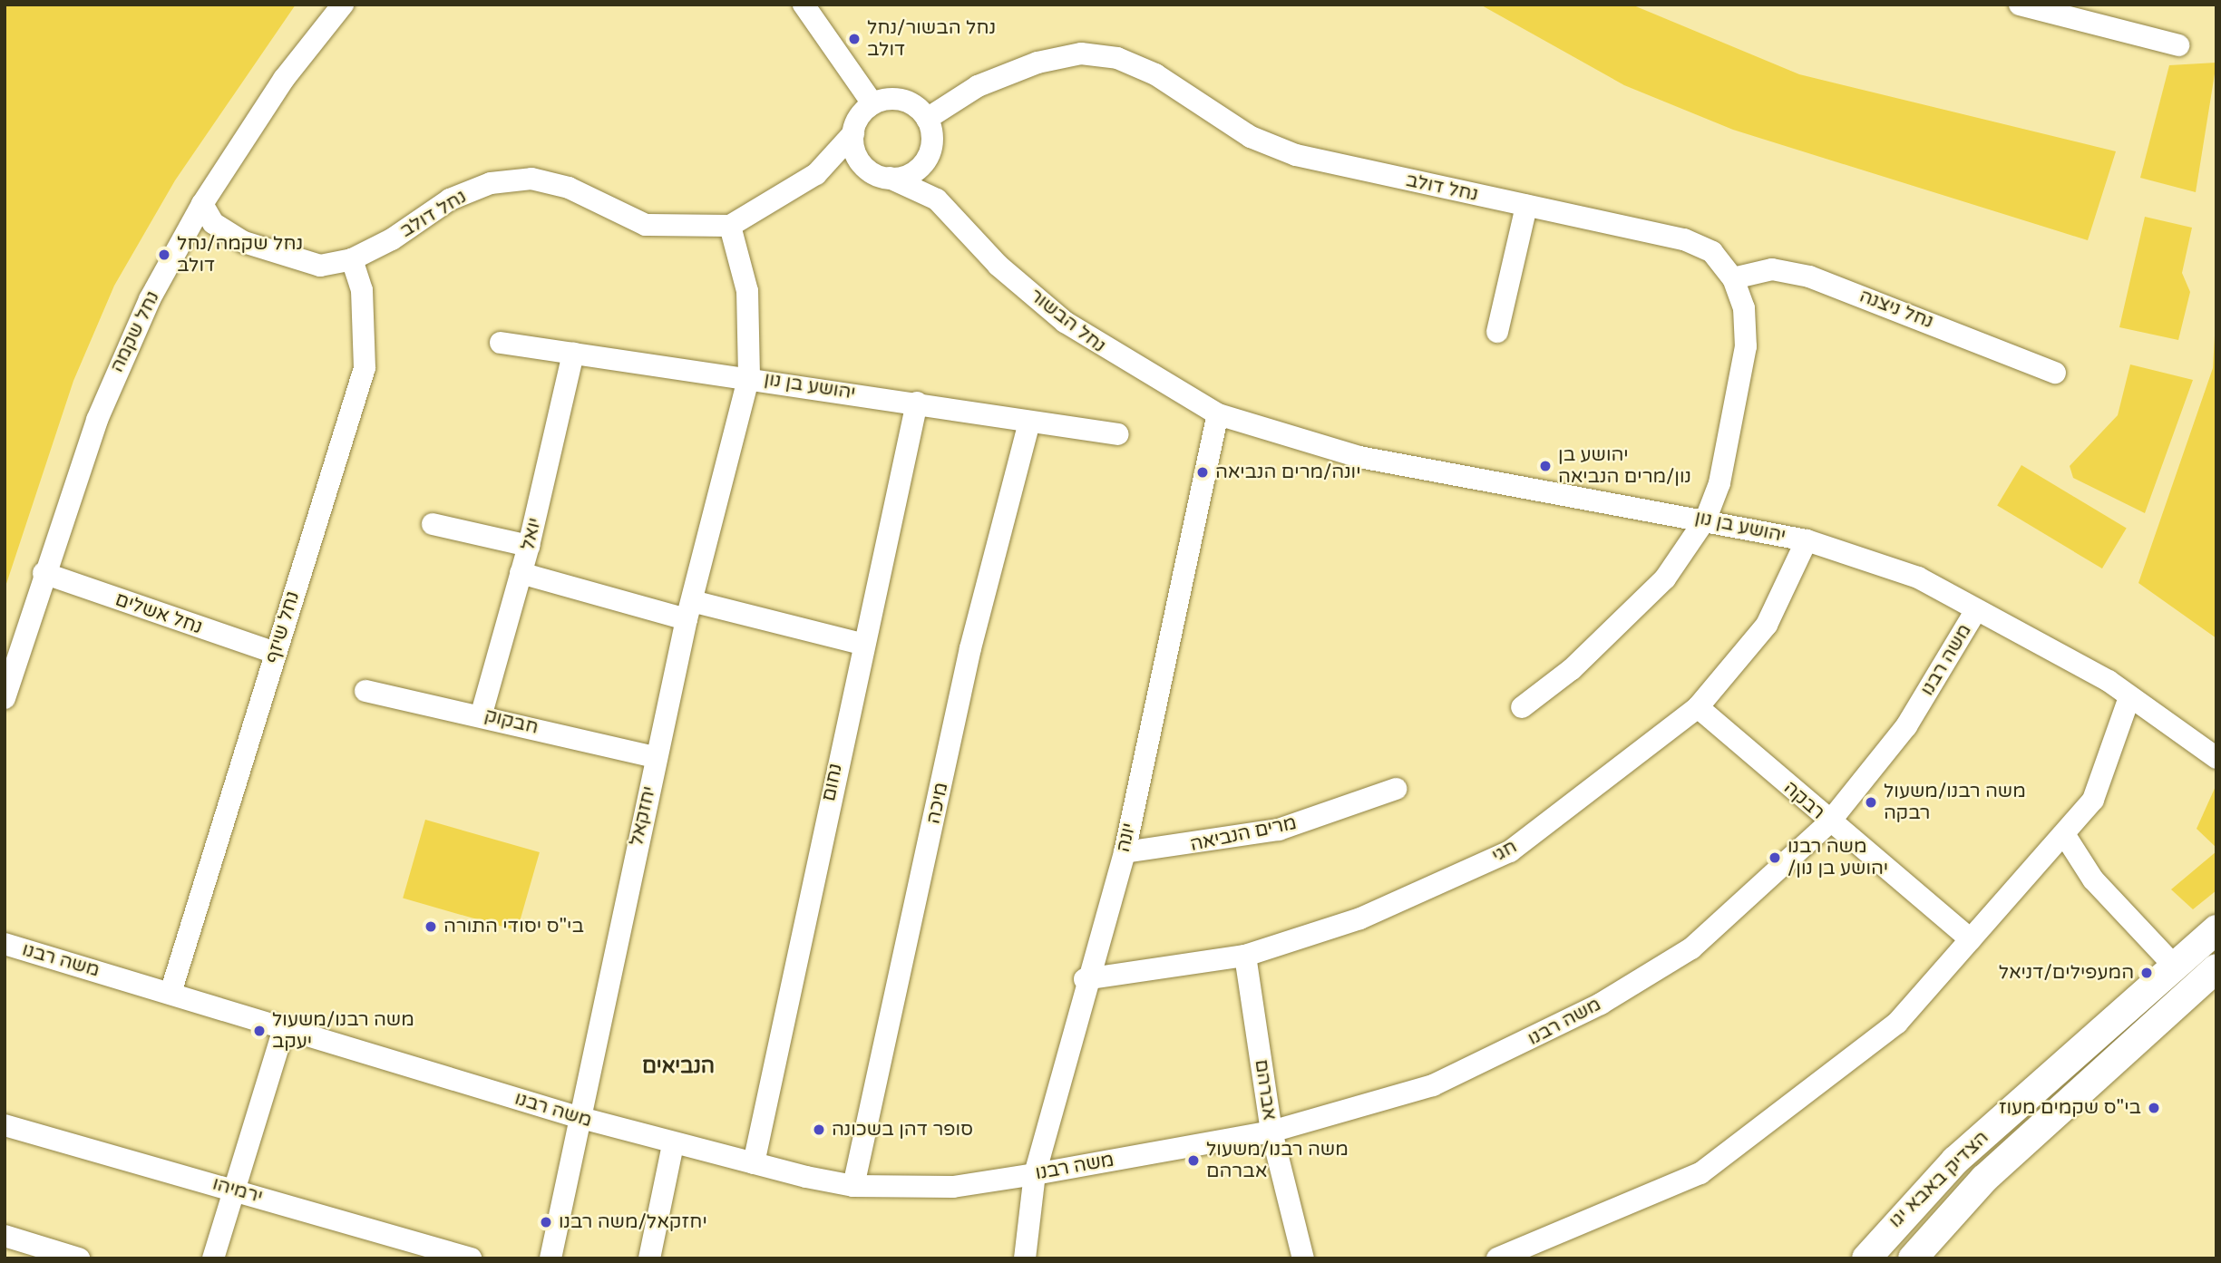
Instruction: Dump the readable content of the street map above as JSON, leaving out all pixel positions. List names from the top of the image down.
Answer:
{
  "streets": {
    "main road": ["הצדיק באבא יגו"],
    "street": [
      "נחל דולב",
      "נחל ניצנה",
      "נחל הבשור",
      "נחל שקמה",
      "יהושע בן נון",
      "יואל",
      "נחל אשלים",
      "נחל שיזף",
      "משה רבנו",
      "חבקוק",
      "נחום",
      "רבקה",
      "מיכה",
      "יחזקאל",
      "מרים הנביאה",
      "יונה",
      "חגי",
      "אברהם",
      "ירמיהו"
    ]
  },
  "crossings": [
    ["נחל דולב", "נחל ניצנה"],
    ["נחל דולב", "נחל הבשור"],
    ["נחל דולב", "נחל שקמה"],
    ["נחל דולב", "יהושע בן נון"],
    ["נחל דולב", "נחל שיזף"],
    ["נחל דולב", "יחזקאל"],
    ["נחל הבשור", "יהושע בן נון"],
    ["נחל הבשור", "יונה"],
    ["נחל שקמה", "נחל אשלים"],
    ["יהושע בן נון", "יואל"],
    ["יהושע בן נון", "משה רבנו"],
    ["יהושע בן נון", "נחום"],
    ["יהושע בן נון", "מיכה"],
    ["יהושע בן נון", "יחזקאל"],
    ["יהושע בן נון", "יונה"],
    ["יהושע בן נון", "חגי"],
    ["יואל", "חבקוק"],
    ["נחל אשלים", "נחל שיזף"],
    ["נחל שיזף", "משה רבנו"],
    ["משה רבנו", "נחום"],
    ["משה רבנו", "רבקה"],
    ["משה רבנו", "מיכה"],
    ["משה רבנו", "יחזקאל"],
    ["משה רבנו", "יונה"],
    ["משה רבנו", "אברהם"],
    ["חבקוק", "יחזקאל"],
    ["רבקה", "חגי"],
    ["מרים הנביאה", "יונה"],
    ["יונה", "חגי"],
    ["חגי", "אברהם"]
  ],
  "districts": ["הנביאים"],
  "places": [
    "נחל הבשור/נחל דולב",
    "נחל שקמה/נחל דולב",
    "יהושע בן נון/מרים הנביאה",
    "יונה/מרים הנביאה",
    "משה רבנו/משעול רבקה",
    "משה רבנו /יהושע בן נון",
    "בי\"ס יסודי התורה",
    "המעפילים/דניאל",
    "משה רבנו/משעול יעקב",
    "בי\"ס שקמים מעוז",
    "סופר דהן בשכונה",
    "משה רבנו/משעול אברהם",
    "יחזקאל/משה רבנו"
  ]
}
